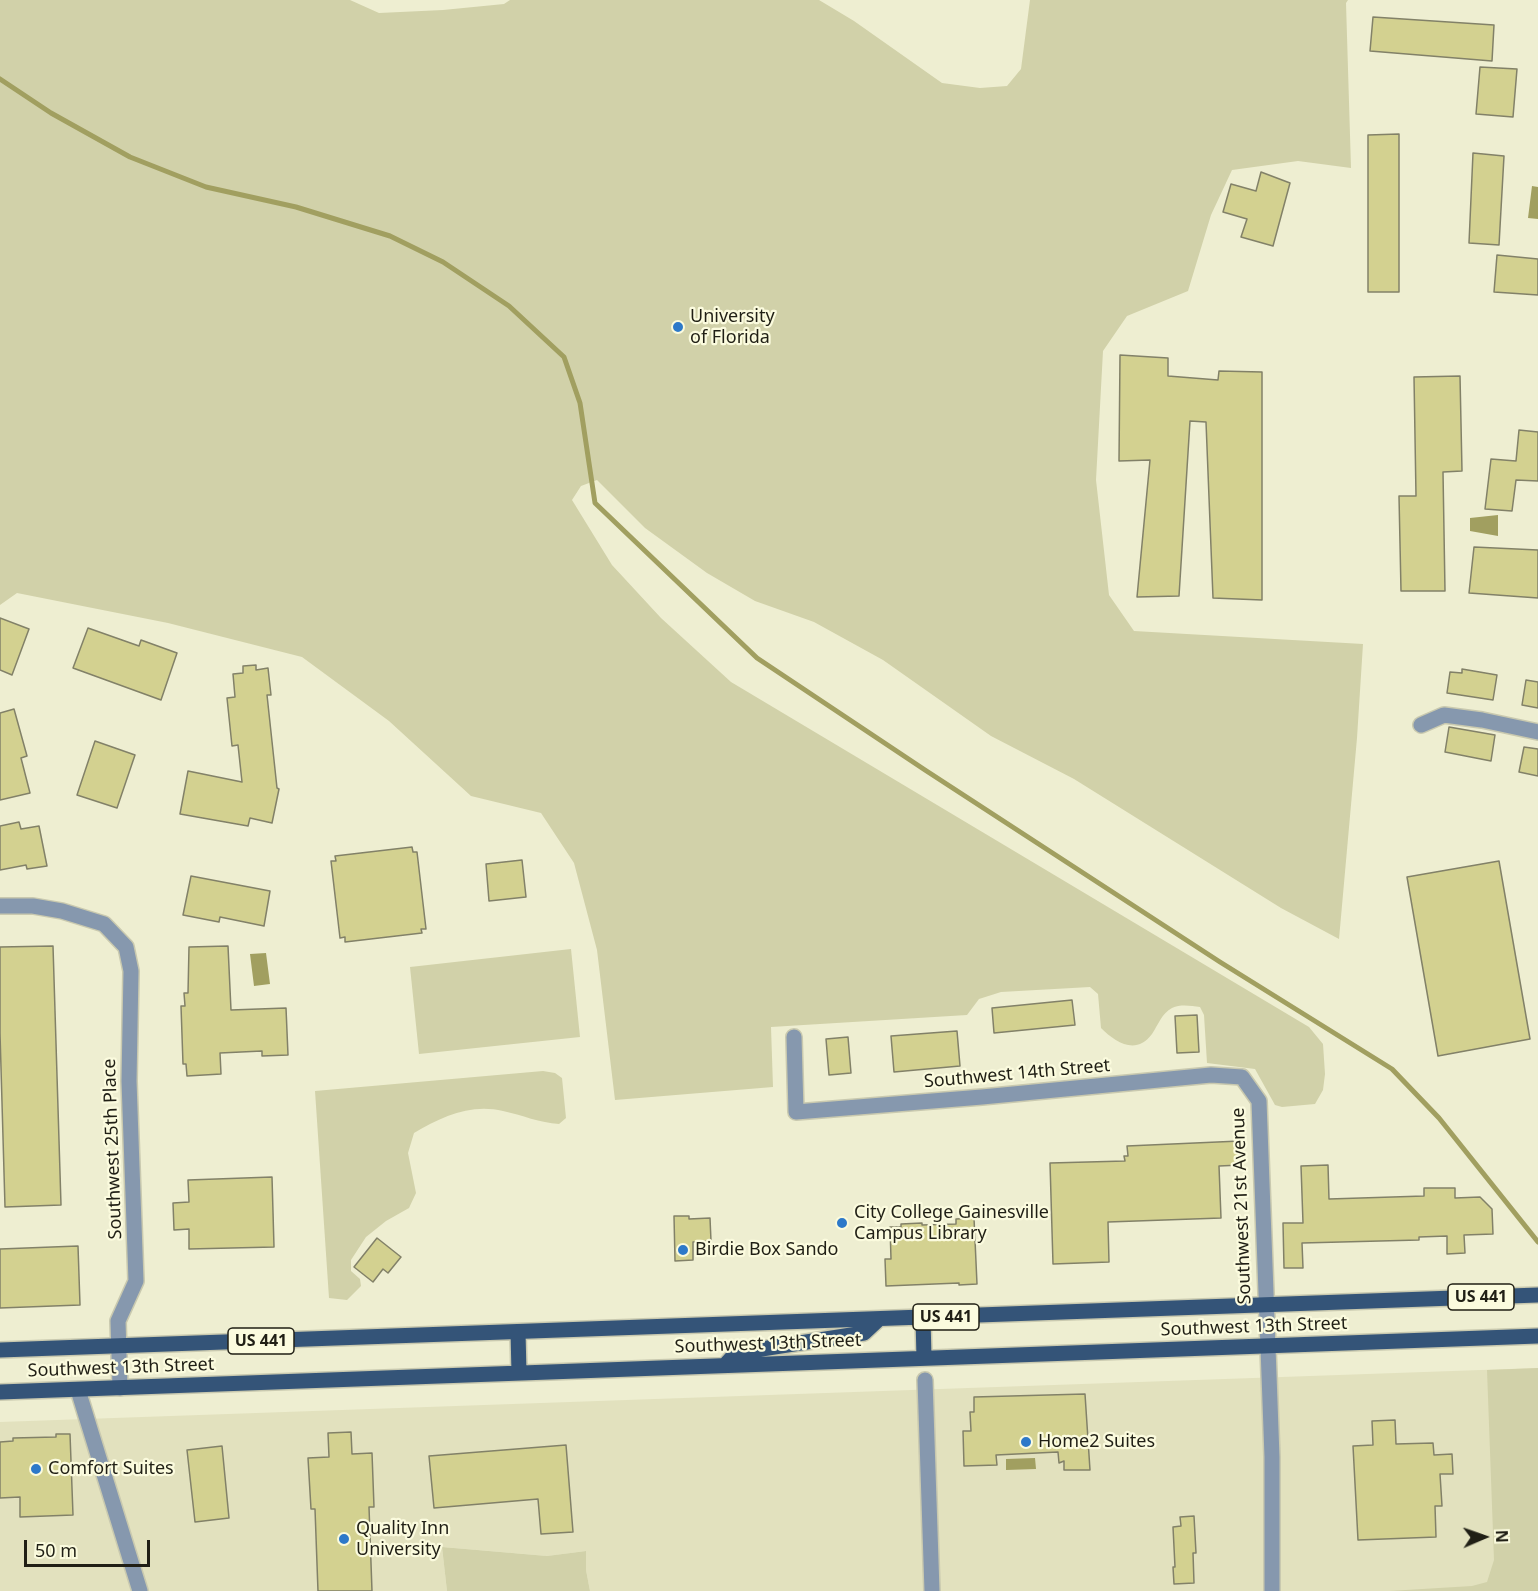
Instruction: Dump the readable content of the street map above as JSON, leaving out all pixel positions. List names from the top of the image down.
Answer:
{
  "streets": {
    "main road": ["US 441", "Southwest 13th Street"],
    "street": ["Southwest 14th Street", "Southwest 25th Place", "Southwest 21st Avenue"]
  },
  "crossings": [
    ["Southwest 14th Street", "Southwest 21st Avenue"],
    ["Southwest 25th Place", "Southwest 13th Street"],
    ["Southwest 21st Avenue", "Southwest 13th Street"]
  ],
  "places": [
    "University of Florida",
    "City College Gainesville Campus Library",
    "Birdie Box Sando",
    "Home2 Suites",
    "Comfort Suites",
    "Quality Inn University"
  ],
  "scale_bar": "50 m",
  "north": "right"
}
